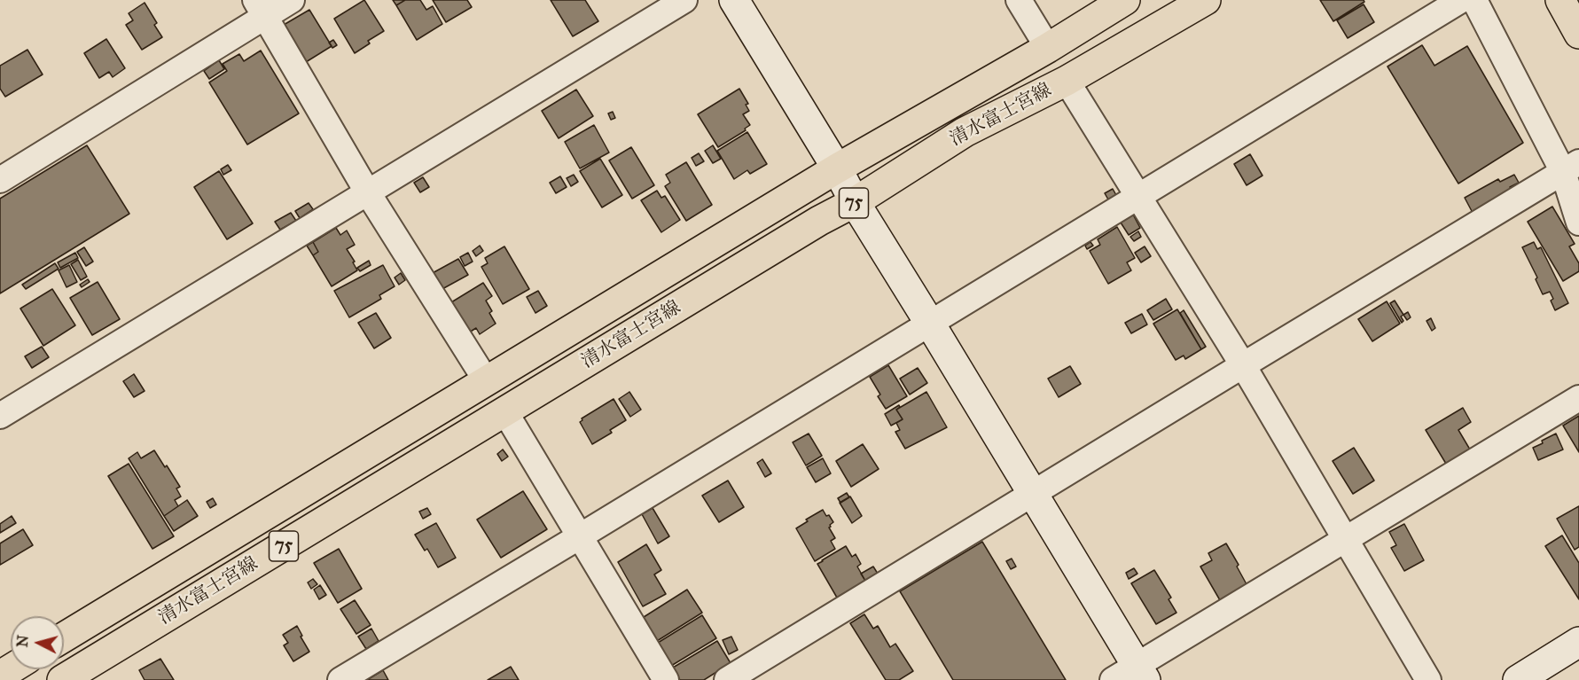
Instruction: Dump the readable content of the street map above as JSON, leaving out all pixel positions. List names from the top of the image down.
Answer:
{
  "streets": {
    "main road": ["清水富士宮線", "75"]
  },
  "north": "left"
}
